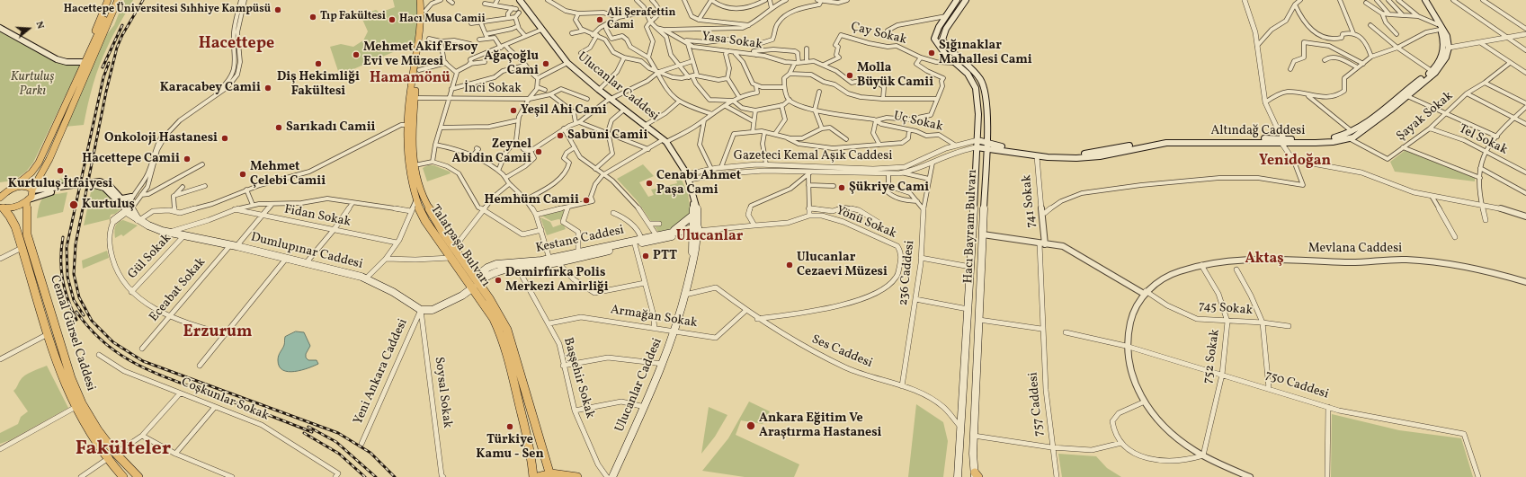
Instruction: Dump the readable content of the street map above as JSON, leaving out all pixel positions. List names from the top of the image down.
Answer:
{
  "streets": {
    "main road": [
      "Ulucanlar Caddesi",
      "Altındağ Caddesi",
      "Hacı Bayram Bulvarı",
      "Kestane Caddesi",
      "Talatpaşa Bulvarı",
      "Dumlupınar Caddesi",
      "Cemal Gürsel Caddesi"
    ],
    "street": [
      "Çay Sokak",
      "Yasa Sokak",
      "İnci Sokak",
      "Şayak Sokak",
      "Uç Sokak",
      "Tel Sokak",
      "Gazeteci Kemal Aşık Caddesi",
      "741 Sokak",
      "Fidan Sokak",
      "Yönü Sokak",
      "Mevlana Caddesi",
      "Gül Sokak",
      "236 Caddesi",
      "Eceabat Sokak",
      "745 Sokak",
      "Armağan Sokak",
      "Ses Caddesi",
      "752 Sokak",
      "Yeni Ankara Caddesi",
      "Başşehir Sokak",
      "750 Caddesi",
      "Soysal Sokak",
      "Coşkunlar Sokak",
      "757 Caddesi"
    ]
  },
  "crossings": [
    ["Çay Sokak", "Hacı Bayram Bulvarı"],
    ["Ulucanlar Caddesi", "Gazeteci Kemal Aşık Caddesi"],
    ["Ulucanlar Caddesi", "Yönü Sokak"],
    ["Ulucanlar Caddesi", "Kestane Caddesi"],
    ["Ulucanlar Caddesi", "Armağan Sokak"],
    ["Ulucanlar Caddesi", "Ses Caddesi"],
    ["İnci Sokak", "Talatpaşa Bulvarı"],
    ["Şayak Sokak", "Altındağ Caddesi"],
    ["Şayak Sokak", "Tel Sokak"],
    ["Uç Sokak", "Gazeteci Kemal Aşık Caddesi"],
    ["Altındağ Caddesi", "Gazeteci Kemal Aşık Caddesi"],
    ["Altındağ Caddesi", "741 Sokak"],
    ["Altındağ Caddesi", "Hacı Bayram Bulvarı"],
    ["Gazeteci Kemal Aşık Caddesi", "Hacı Bayram Bulvarı"],
    ["Gazeteci Kemal Aşık Caddesi", "236 Caddesi"],
    ["741 Sokak", "745 Sokak"],
    ["741 Sokak", "757 Caddesi"],
    ["Fidan Sokak", "Eceabat Sokak"],
    ["Yönü Sokak", "Kestane Caddesi"],
    ["Yönü Sokak", "Ses Caddesi"],
    ["Hacı Bayram Bulvarı", "745 Sokak"],
    ["Hacı Bayram Bulvarı", "Ses Caddesi"],
    ["Kestane Caddesi", "Talatpaşa Bulvarı"],
    ["Kestane Caddesi", "Başşehir Sokak"],
    ["Mevlana Caddesi", "745 Sokak"],
    ["Mevlana Caddesi", "752 Sokak"],
    ["Dumlupınar Caddesi", "Gül Sokak"],
    ["Dumlupınar Caddesi", "Eceabat Sokak"],
    ["Dumlupınar Caddesi", "Yeni Ankara Caddesi"],
    ["Dumlupınar Caddesi", "Soysal Sokak"],
    ["236 Caddesi", "Ses Caddesi"],
    ["745 Sokak", "752 Sokak"],
    ["745 Sokak", "757 Caddesi"],
    ["Armağan Sokak", "Ses Caddesi"],
    ["Armağan Sokak", "Başşehir Sokak"],
    ["752 Sokak", "750 Caddesi"],
    ["Yeni Ankara Caddesi", "Soysal Sokak"]
  ],
  "districts": [
    "Hacettepe",
    "Hamamönü",
    "Yenidoğan",
    "Ulucanlar",
    "Aktaş",
    "Erzurum",
    "Fakülteler"
  ],
  "parks": ["Kurtuluş Parkı"],
  "places": [
    "Hacettepe Üniversitesi Sıhhiye Kampüsü",
    "Tıp Fakültesi",
    "Hacı Musa Camii",
    "Ali Şerafettin Cami",
    "Sığınaklar Mahallesi Cami",
    "Mehmet Akif Ersoy Evi ve Müzesi",
    "Diş Hekimliği Fakültesi",
    "Ağaçoğlu Cami",
    "Molla Büyük Camii",
    "Karacabey Camii",
    "Yeşil Ahi Cami",
    "Sarıkadı Camii",
    "Sabuni Camii",
    "Onkoloji Hastanesi",
    "Zeynel Abidin Camii",
    "Hacettepe Camii",
    "Kurtuluş İtfaiyesi",
    "Mehmet Çelebi Camii",
    "Cenabi Ahmet Paşa Cami",
    "Şükriye Cami",
    "Hemhüm Camii",
    "Kurtuluş",
    "PTT",
    "Ulucanlar Cezaevi Müzesi",
    "Demirfırka Polis Merkezi Amirliği",
    "Ankara Eğitim Ve Araştırma Hastanesi",
    "Türkiye Kamu - Sen"
  ],
  "north": "right"
}
